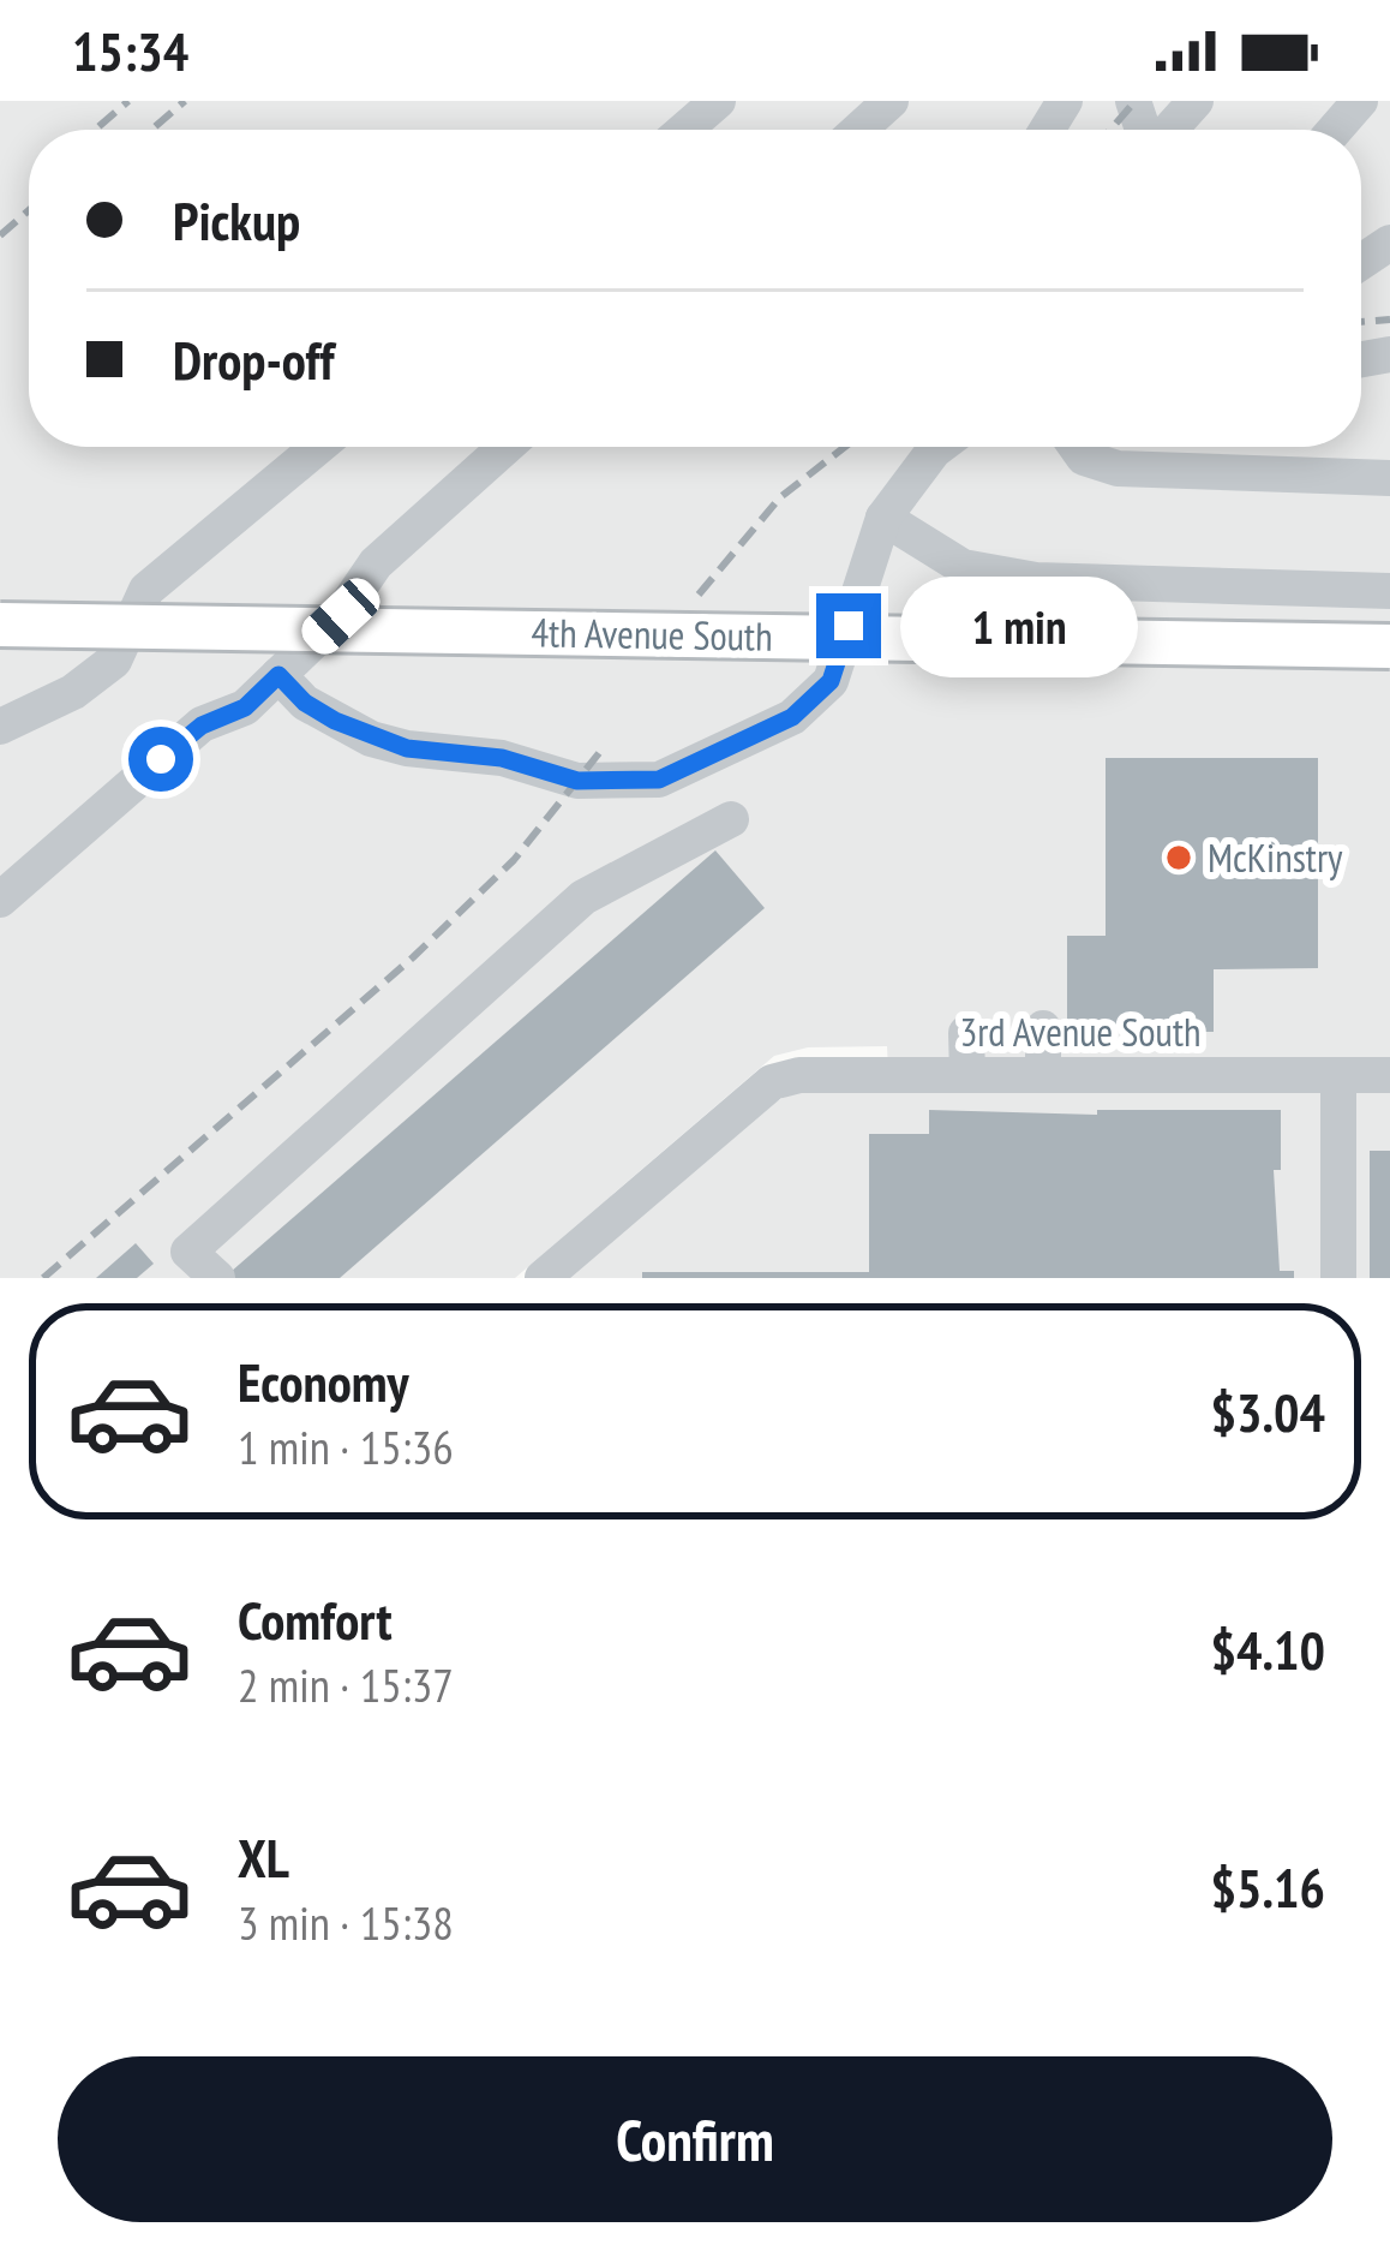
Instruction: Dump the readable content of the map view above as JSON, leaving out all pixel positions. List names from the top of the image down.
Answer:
{
  "streets": {
    "main road": ["4th Avenue South"],
    "street": ["3rd Avenue South"]
  },
  "places": ["McKinstry"],
  "page": {
    "status": "15:34",
    "banner": ["Pickup", "Drop-off"],
    "bubble": "1 min",
    "list": [
      {
        "name": "Economy",
        "note": "1 min · 15:36",
        "value": "$3.04"
      },
      {
        "name": "Comfort",
        "note": "2 min · 15:37",
        "value": "$4.10"
      },
      {
        "name": "XL",
        "note": "3 min · 15:38",
        "value": "$5.16"
      }
    ],
    "buttons": "Confirm"
  }
}
